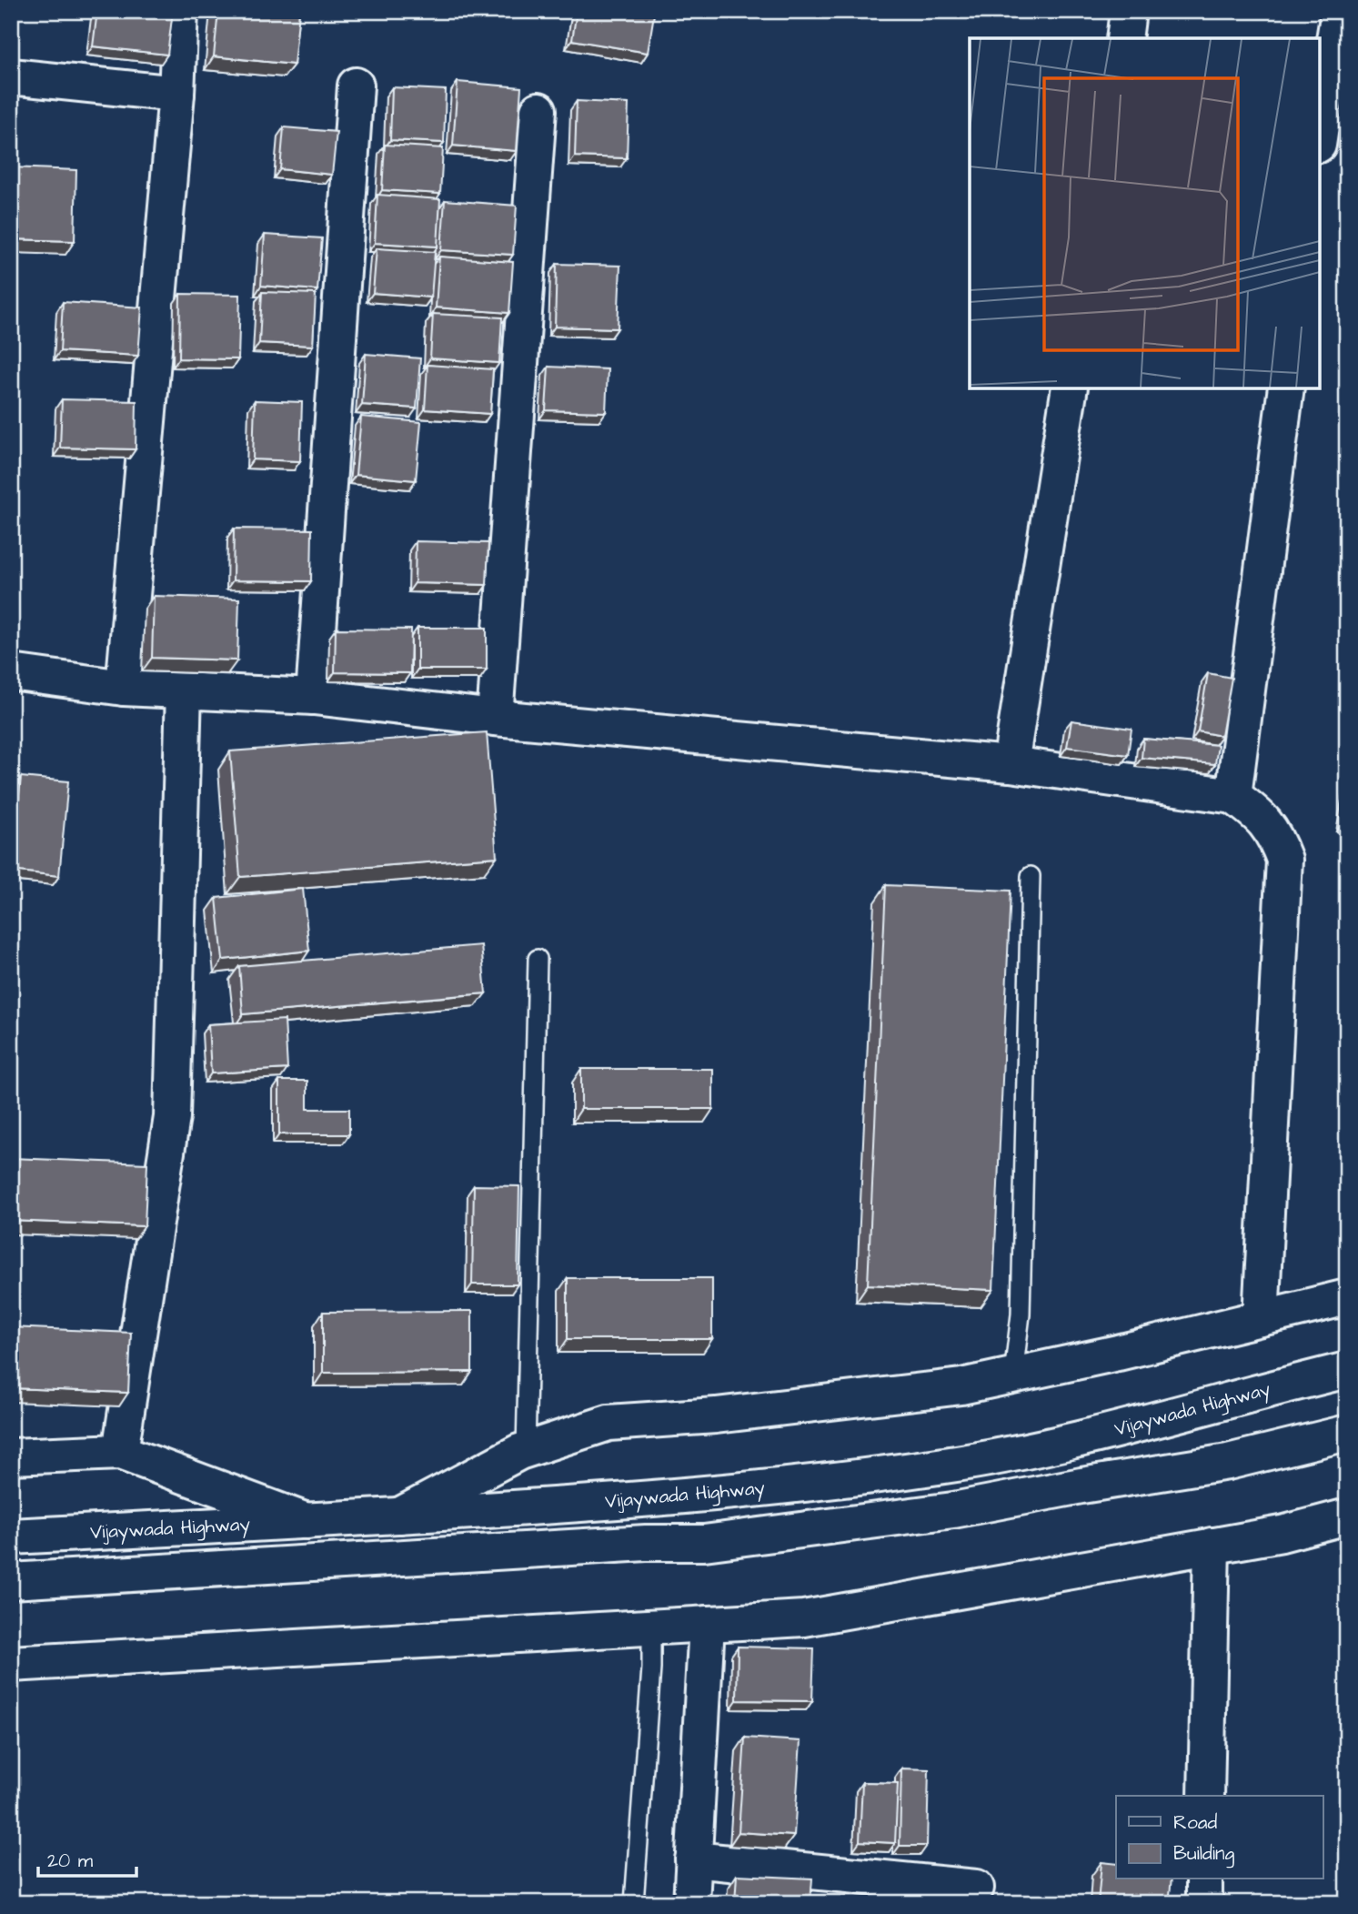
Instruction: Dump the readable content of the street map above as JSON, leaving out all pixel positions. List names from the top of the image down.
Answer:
{
  "streets": {
    "main road": ["Vijaywada Highway"]
  },
  "legend": ["Road", "Building"],
  "scale_bar": "20 m"
}
